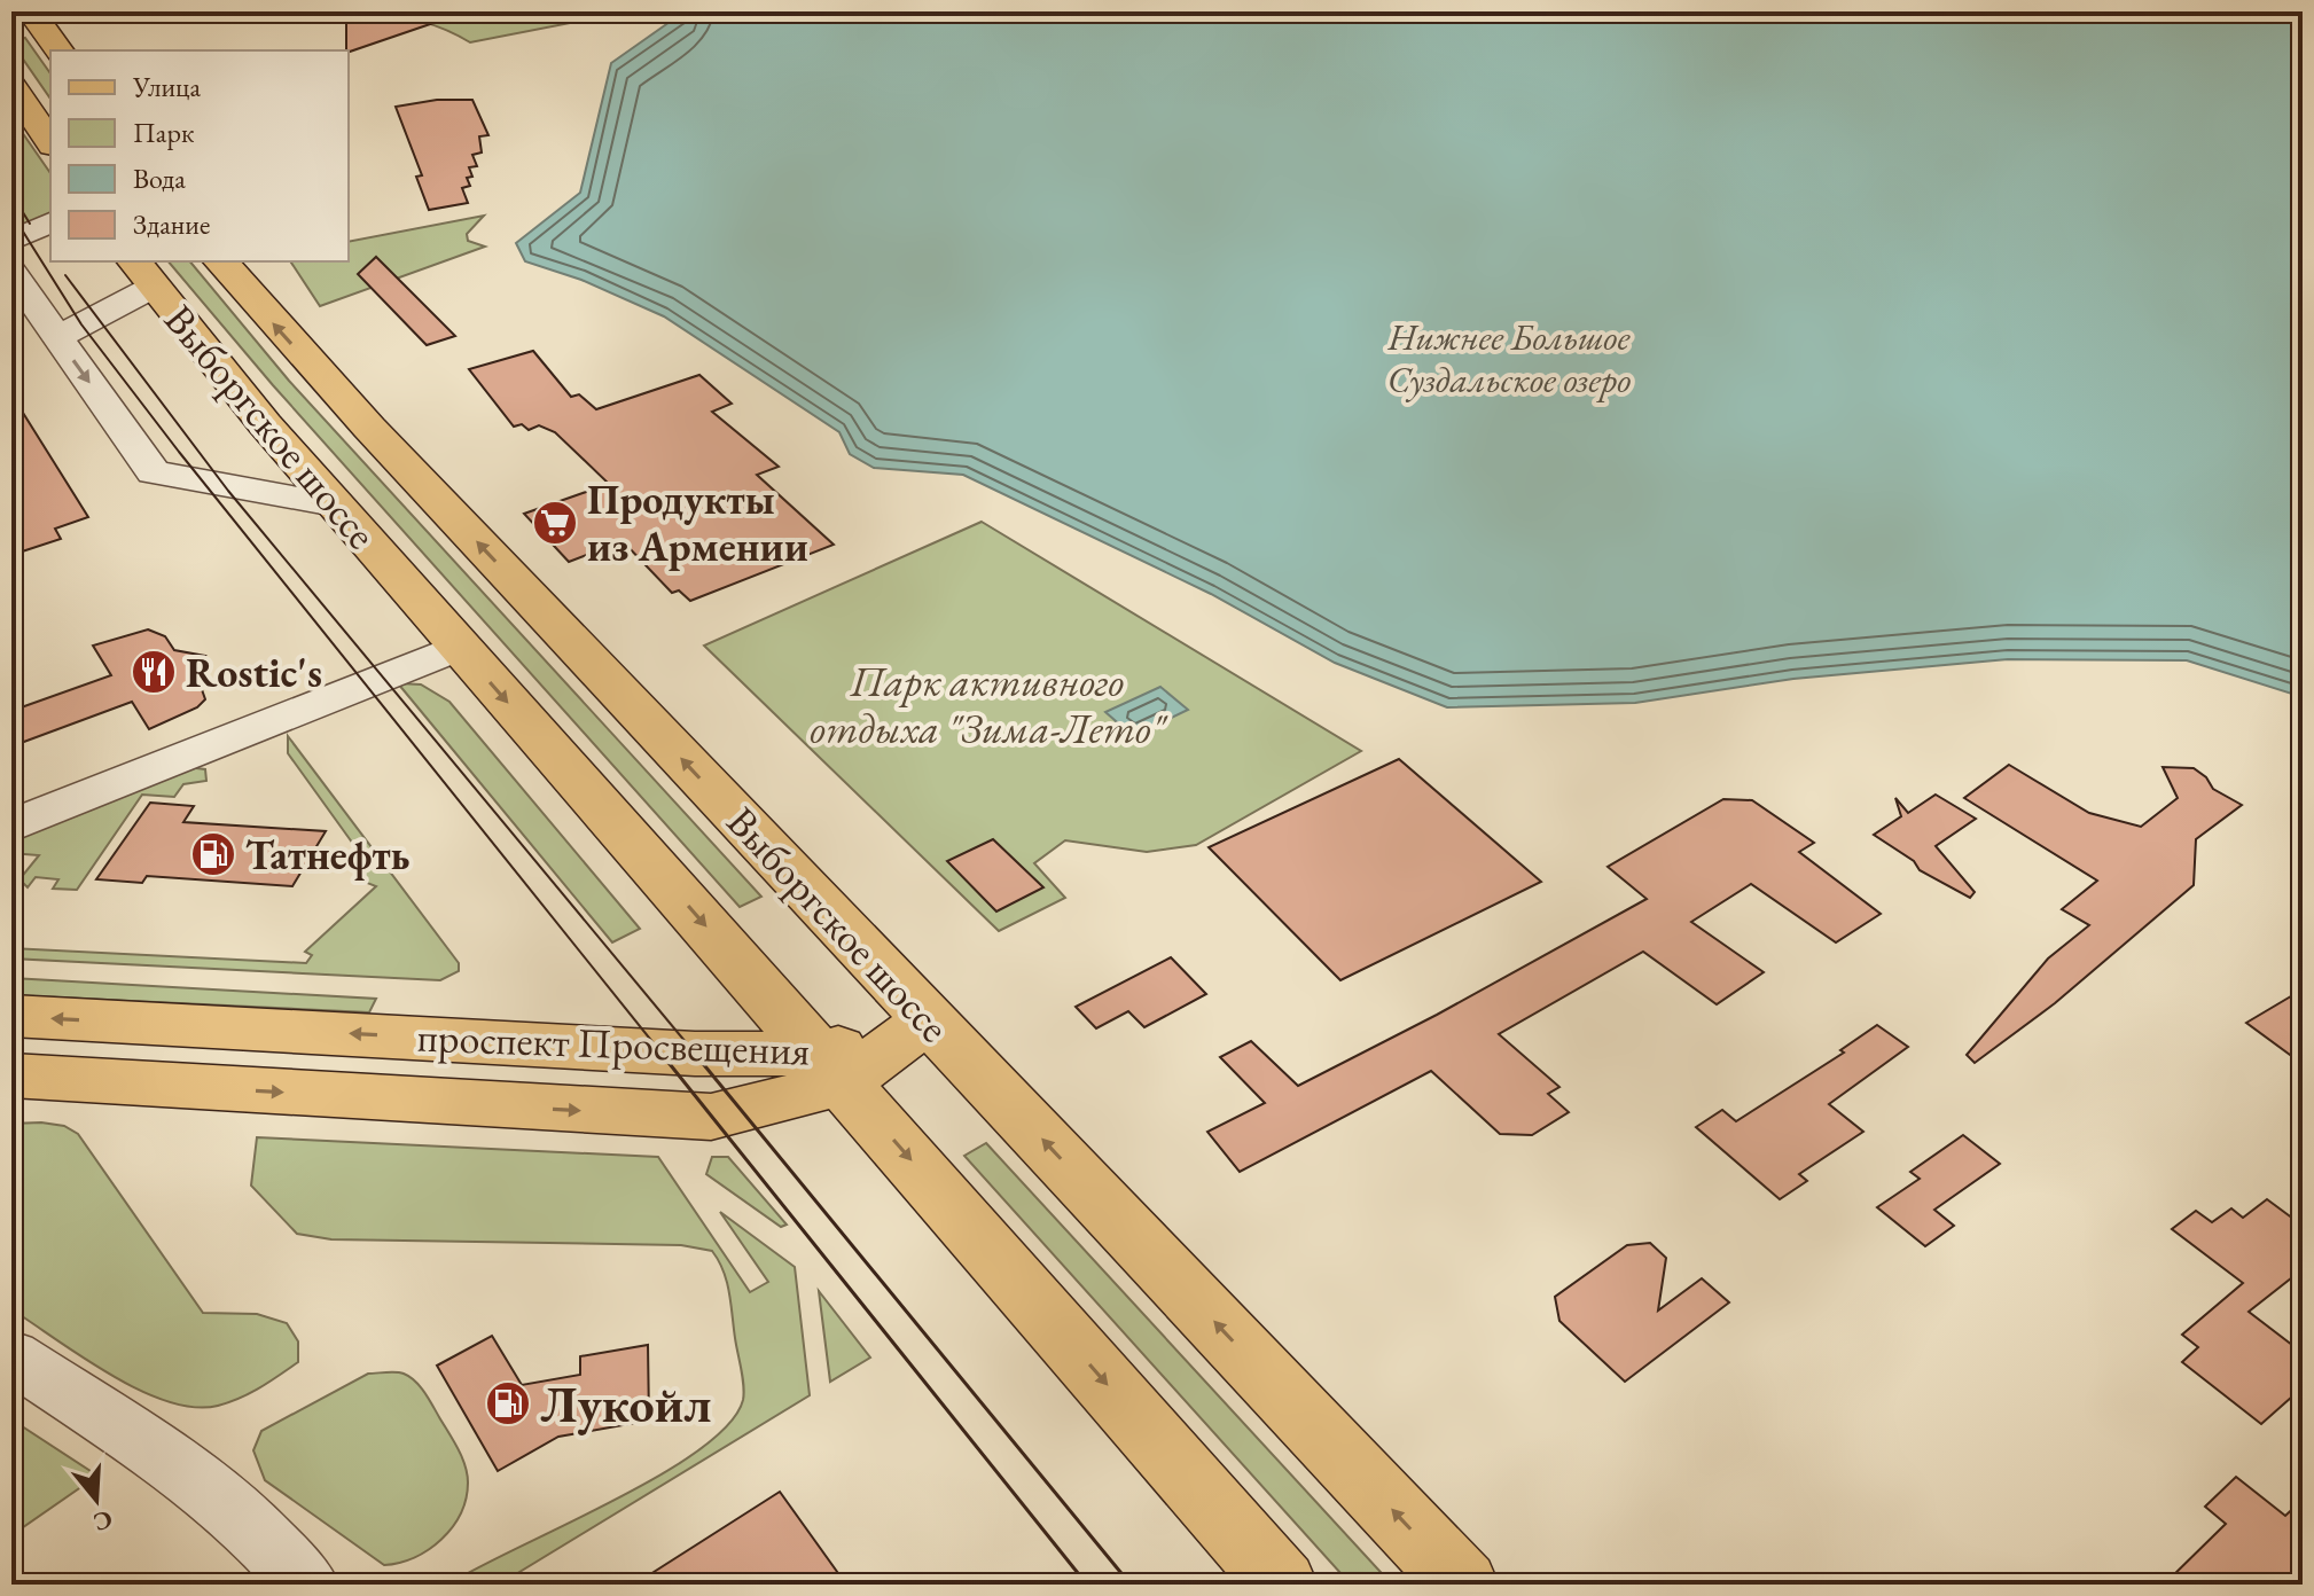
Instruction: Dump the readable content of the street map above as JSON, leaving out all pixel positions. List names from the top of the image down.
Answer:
{
  "streets": {
    "main road": ["Выборгское шоссе", "проспект Просвещения"]
  },
  "crossings": [
    ["Выборгское шоссе", "проспект Просвещения"]
  ],
  "water": ["Нижнее Большое Суздальское озеро"],
  "parks": ["Парк активного отдыха \"Зима-Лето\""],
  "places": {
    "supermarket": ["Продукты из Армении"],
    "restaurant": ["Rostic's"],
    "fuel station": ["Татнефть", "Лукойл"]
  },
  "legend": [
    "Улица",
    "Парк",
    "Вода",
    "Здание"
  ],
  "north": "bottom"
}
